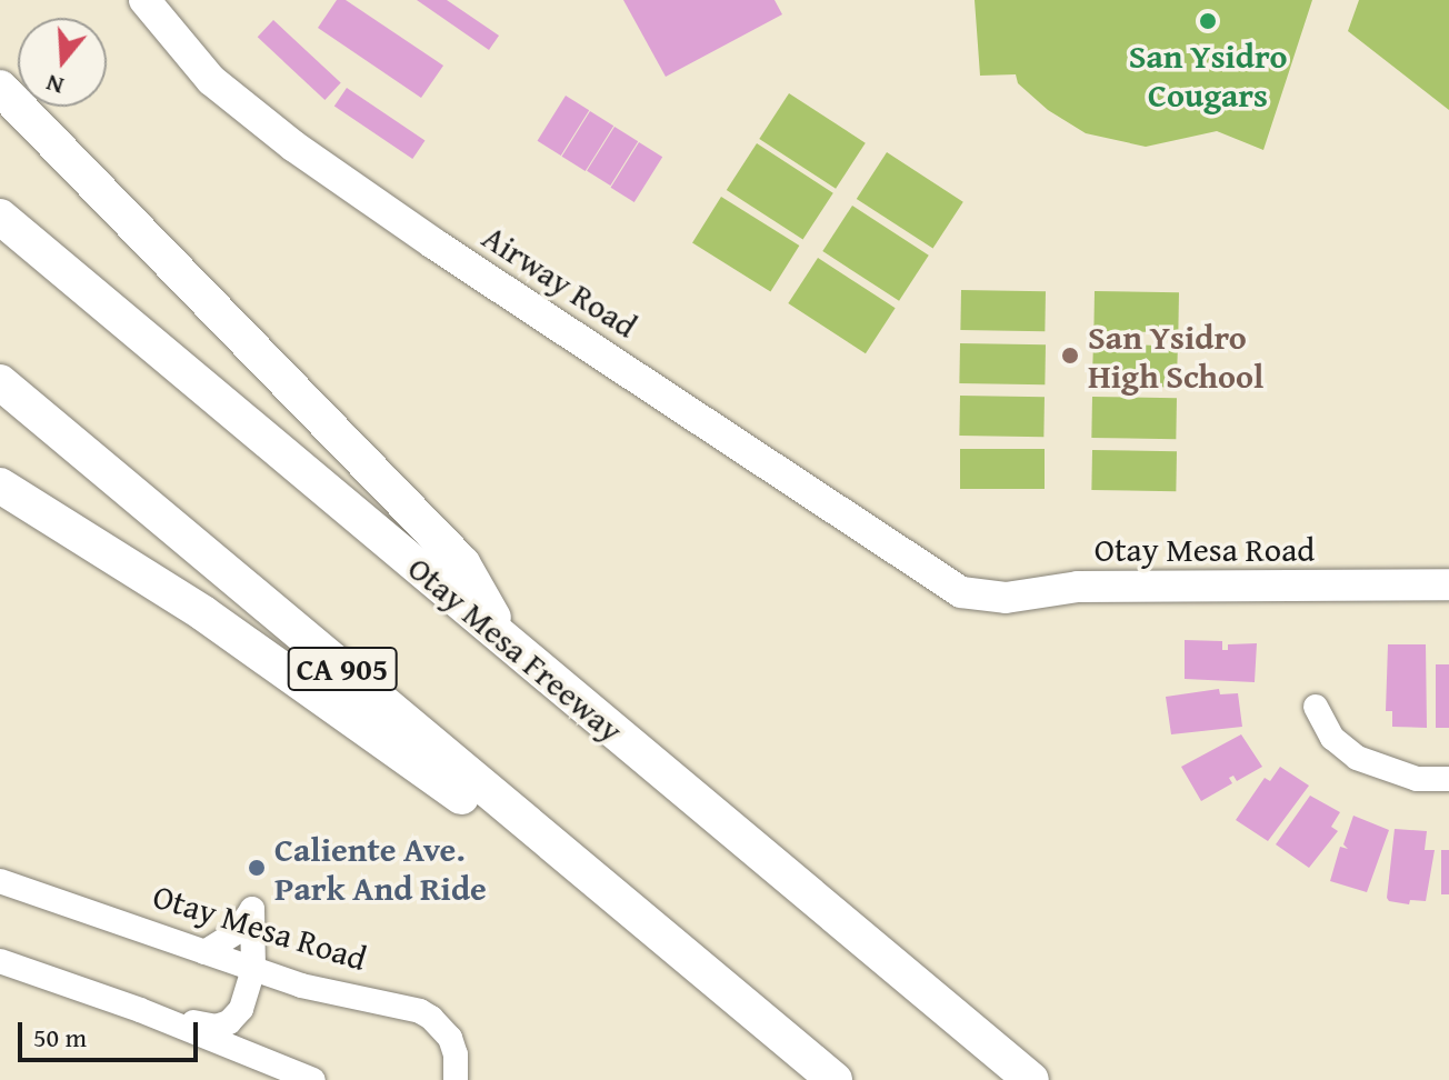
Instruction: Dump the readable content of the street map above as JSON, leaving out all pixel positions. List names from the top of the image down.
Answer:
{
  "streets": {
    "highway": ["Otay Mesa Freeway", "CA 905"],
    "main road": ["Airway Road", "Otay Mesa Road"]
  },
  "crossings": [
    ["Airway Road", "Otay Mesa Road"]
  ],
  "places": ["San Ysidro Cougars", "San Ysidro High School", "Caliente Ave. Park And Ride"],
  "scale_bar": "50 m",
  "north": "bottom"
}
